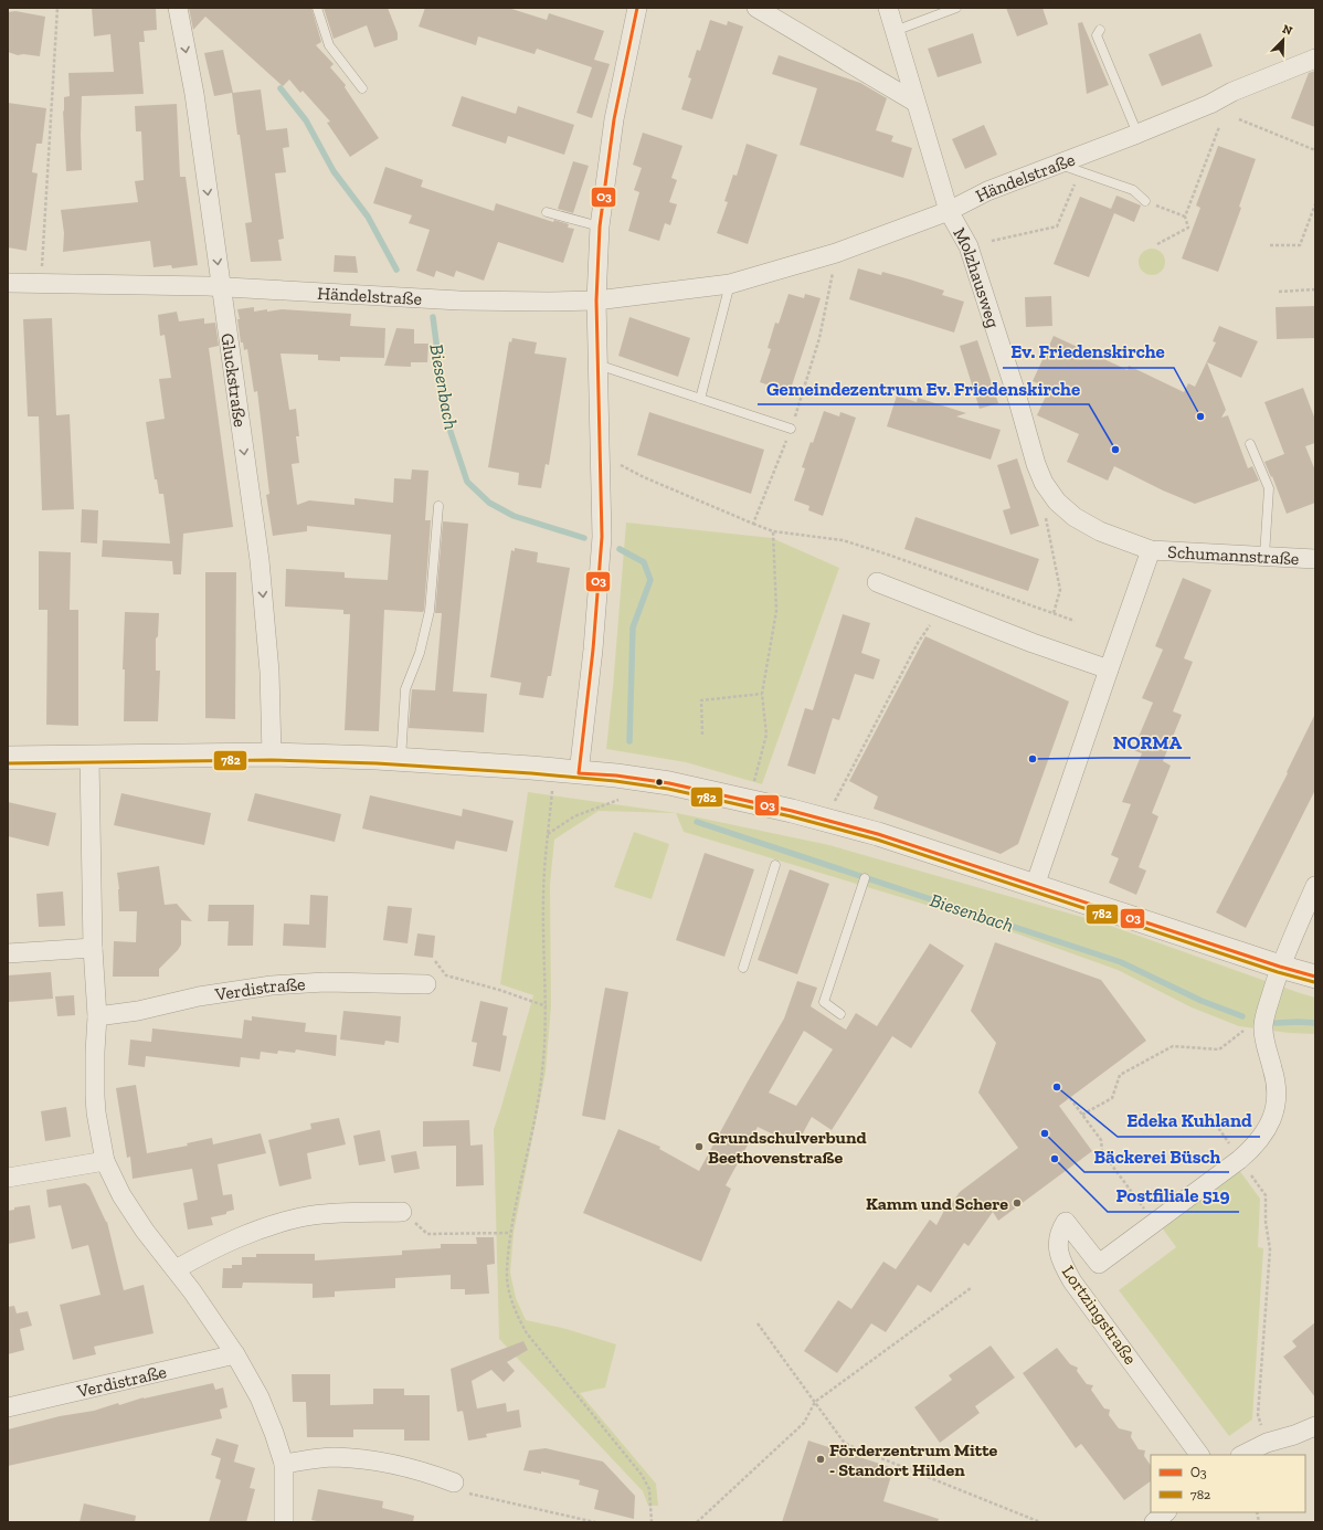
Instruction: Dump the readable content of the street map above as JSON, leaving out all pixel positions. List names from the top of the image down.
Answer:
{
  "streets": {
    "street": [
      "Händelstraße",
      "Molzhausweg",
      "Gluckstraße",
      "Schumannstraße",
      "Verdistraße",
      "Lortzingstraße"
    ]
  },
  "crossings": [
    ["Händelstraße", "Molzhausweg"],
    ["Händelstraße", "Gluckstraße"],
    ["Molzhausweg", "Schumannstraße"]
  ],
  "one_way": ["Gluckstraße"],
  "water": ["Biesenbach"],
  "places": [
    "Ev. Friedenskirche",
    "Gemeindezentrum Ev. Friedenskirche",
    "NORMA",
    "Edeka Kuhland",
    "Bäckerei Büsch",
    "Grundschulverbund Beethovenstraße",
    "Postfiliale 519",
    "Kamm und Schere",
    "Förderzentrum Mitte - Standort Hilden"
  ],
  "lines": ["transit line O3", "transit line 782"],
  "legend": ["O3", "782"],
  "north": "top right"
}
